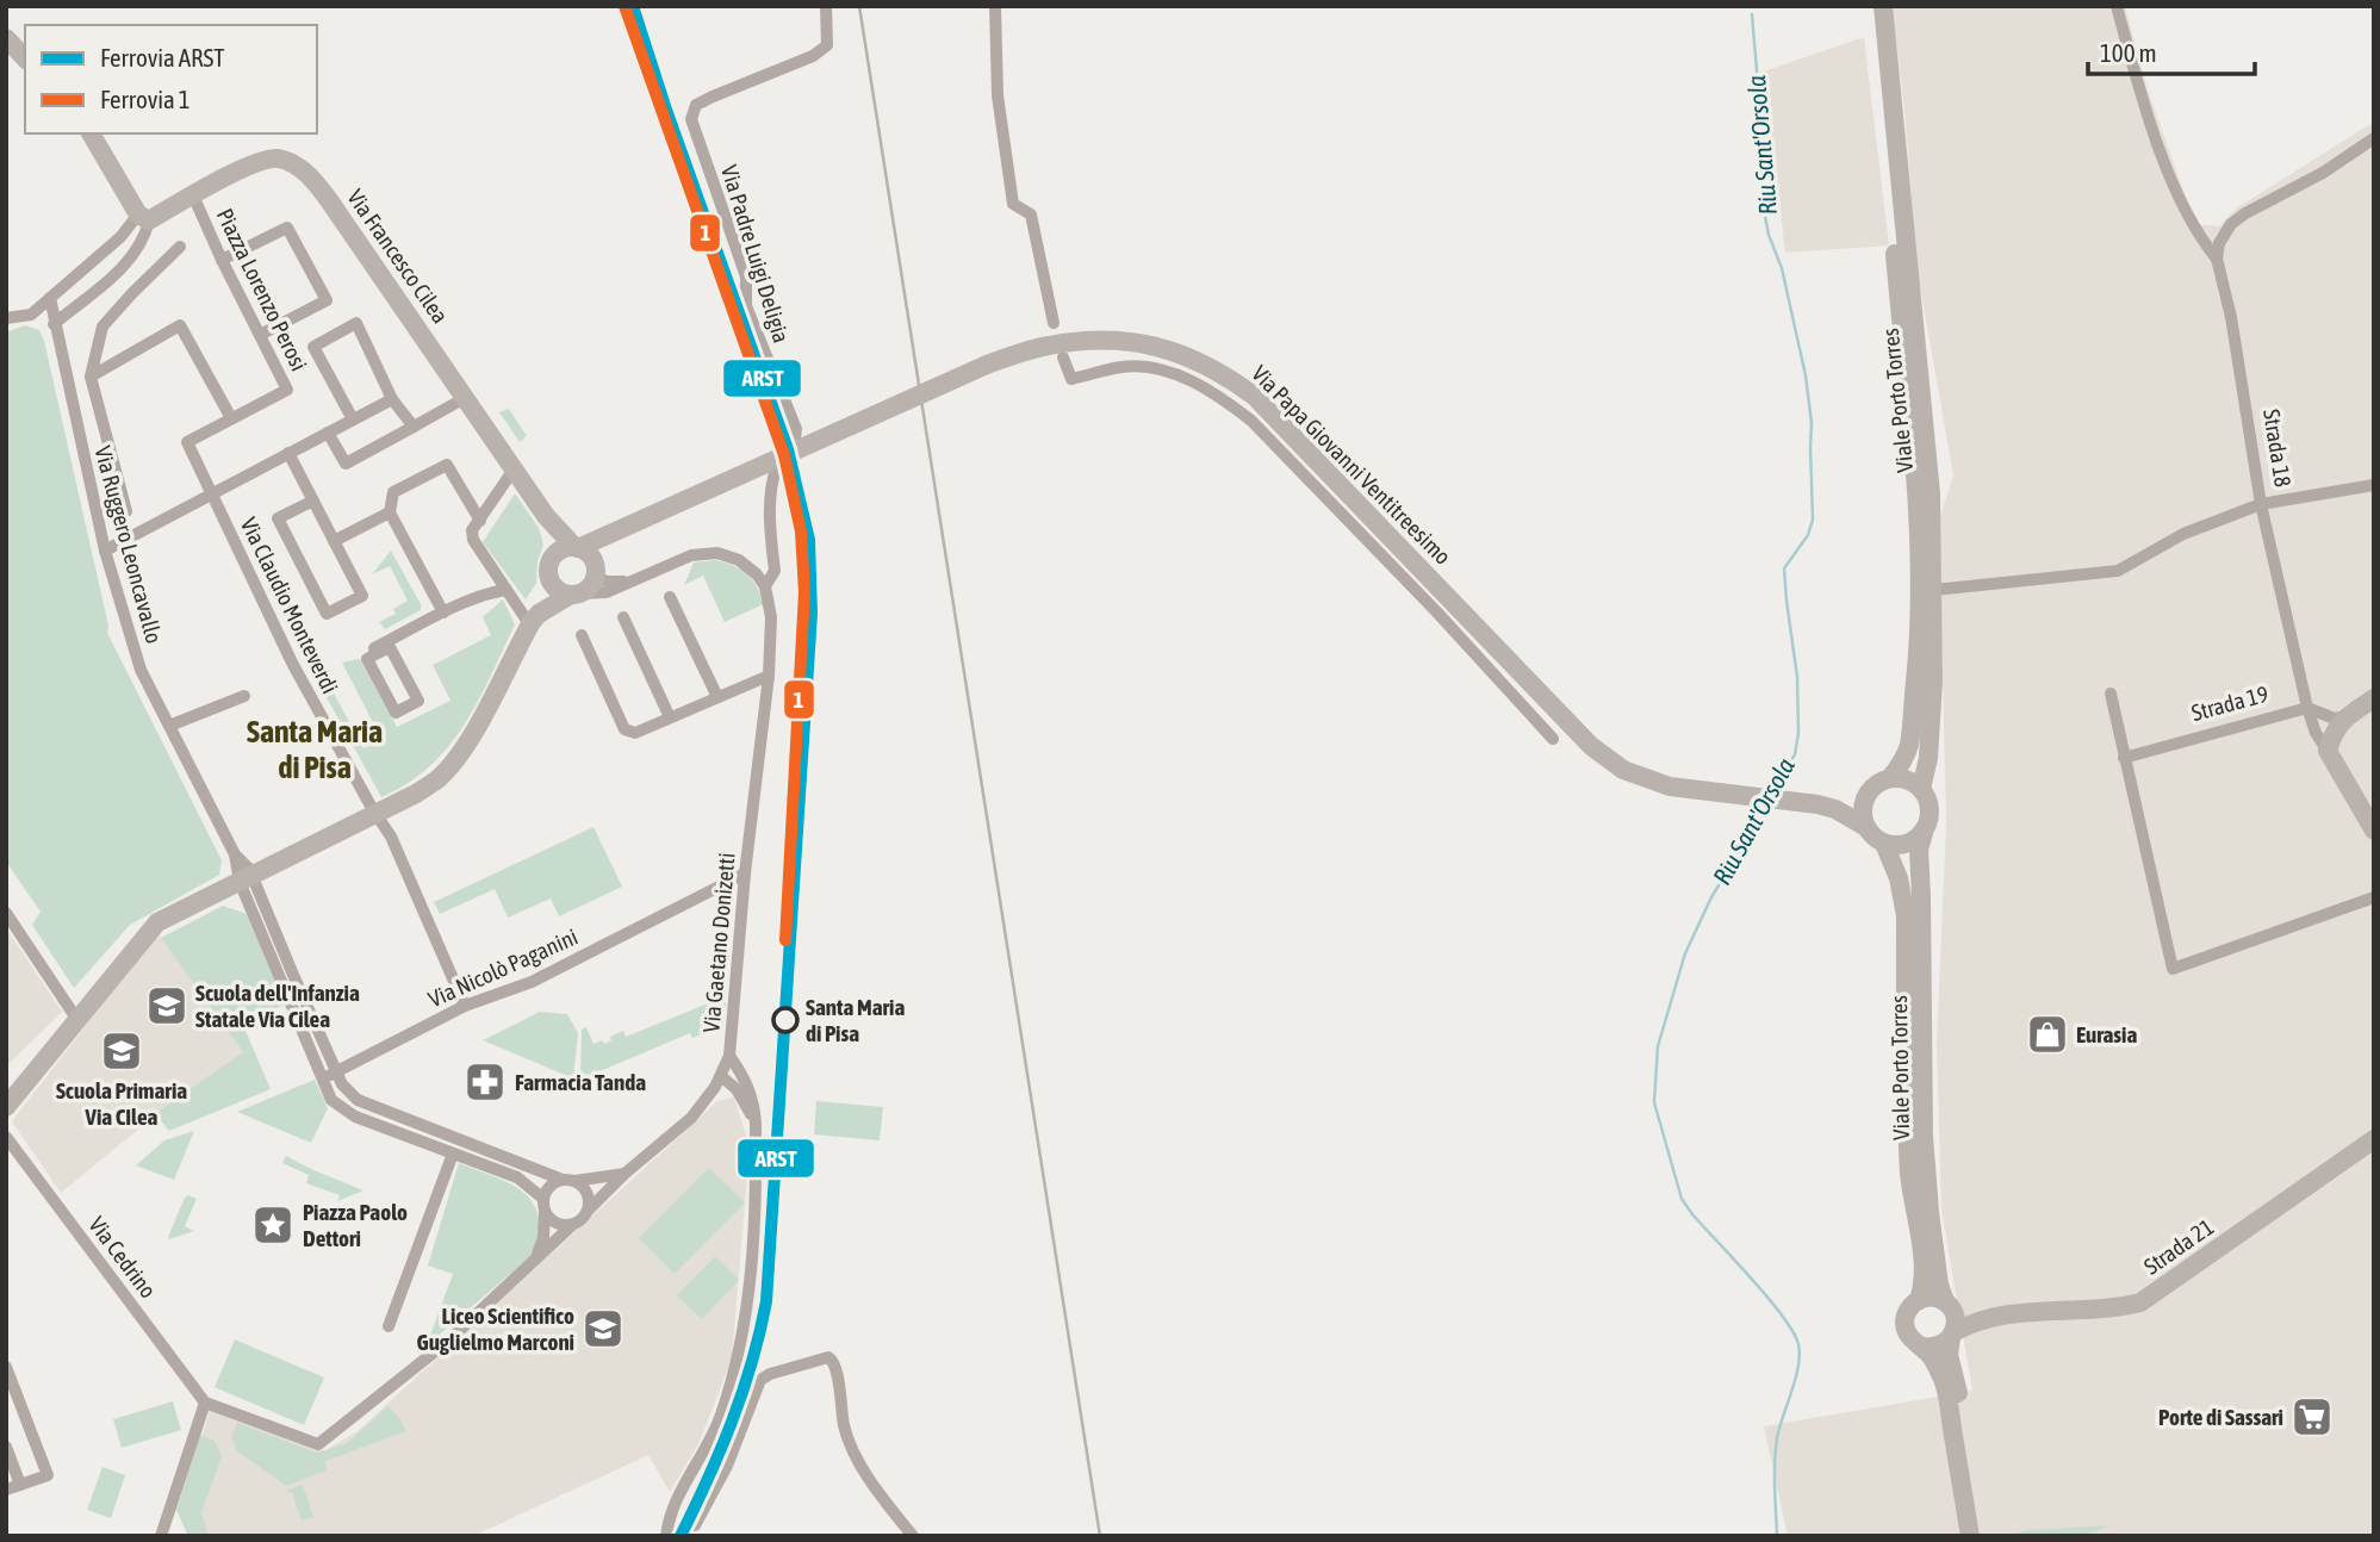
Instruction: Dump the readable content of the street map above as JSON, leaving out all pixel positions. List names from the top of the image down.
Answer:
{
  "streets": {
    "main road": [
      "Via Francesco Cilea",
      "Viale Porto Torres",
      "Strada 18",
      "Via Papa Giovanni Ventitreesimo",
      "Strada 21"
    ],
    "street": [
      "Via Padre Luigi Deligia",
      "Piazza Lorenzo Perosi",
      "Via Ruggero Leoncavallo",
      "Via Claudio Monteverdi",
      "Strada 19",
      "Via Gaetano Donizetti",
      "Via Nicolò Paganini",
      "Via Cedrino"
    ]
  },
  "crossings": [
    ["Via Padre Luigi Deligia", "Via Gaetano Donizetti"],
    ["Via Francesco Cilea", "Piazza Lorenzo Perosi"],
    ["Via Francesco Cilea", "Via Papa Giovanni Ventitreesimo"],
    ["Piazza Lorenzo Perosi", "Via Claudio Monteverdi"],
    ["Viale Porto Torres", "Via Papa Giovanni Ventitreesimo"],
    ["Viale Porto Torres", "Strada 21"],
    ["Strada 18", "Strada 19"],
    ["Via Ruggero Leoncavallo", "Via Gaetano Donizetti"],
    ["Via Ruggero Leoncavallo", "Via Nicolò Paganini"],
    ["Via Claudio Monteverdi", "Via Nicolò Paganini"],
    ["Via Gaetano Donizetti", "Via Nicolò Paganini"],
    ["Via Gaetano Donizetti", "Via Cedrino"]
  ],
  "districts": ["Santa Maria di Pisa"],
  "water": ["Riu Sant'Orsola"],
  "places": {
    "school or university": ["Scuola dell'Infanzia Statale Via Cilea", "Scuola Primaria Via CIlea", "Liceo Scientifico Guglielmo Marconi"],
    "other": ["Santa Maria di Pisa"],
    "shop": ["Eurasia"],
    "pharmacy": ["Farmacia Tanda"],
    "place": ["Piazza Paolo Dettori"],
    "supermarket": ["Porte di Sassari"]
  },
  "lines": ["rail line ARST", "rail line 1"],
  "legend": ["Ferrovia ARST", "Ferrovia 1"],
  "scale_bar": "100 m"
}
